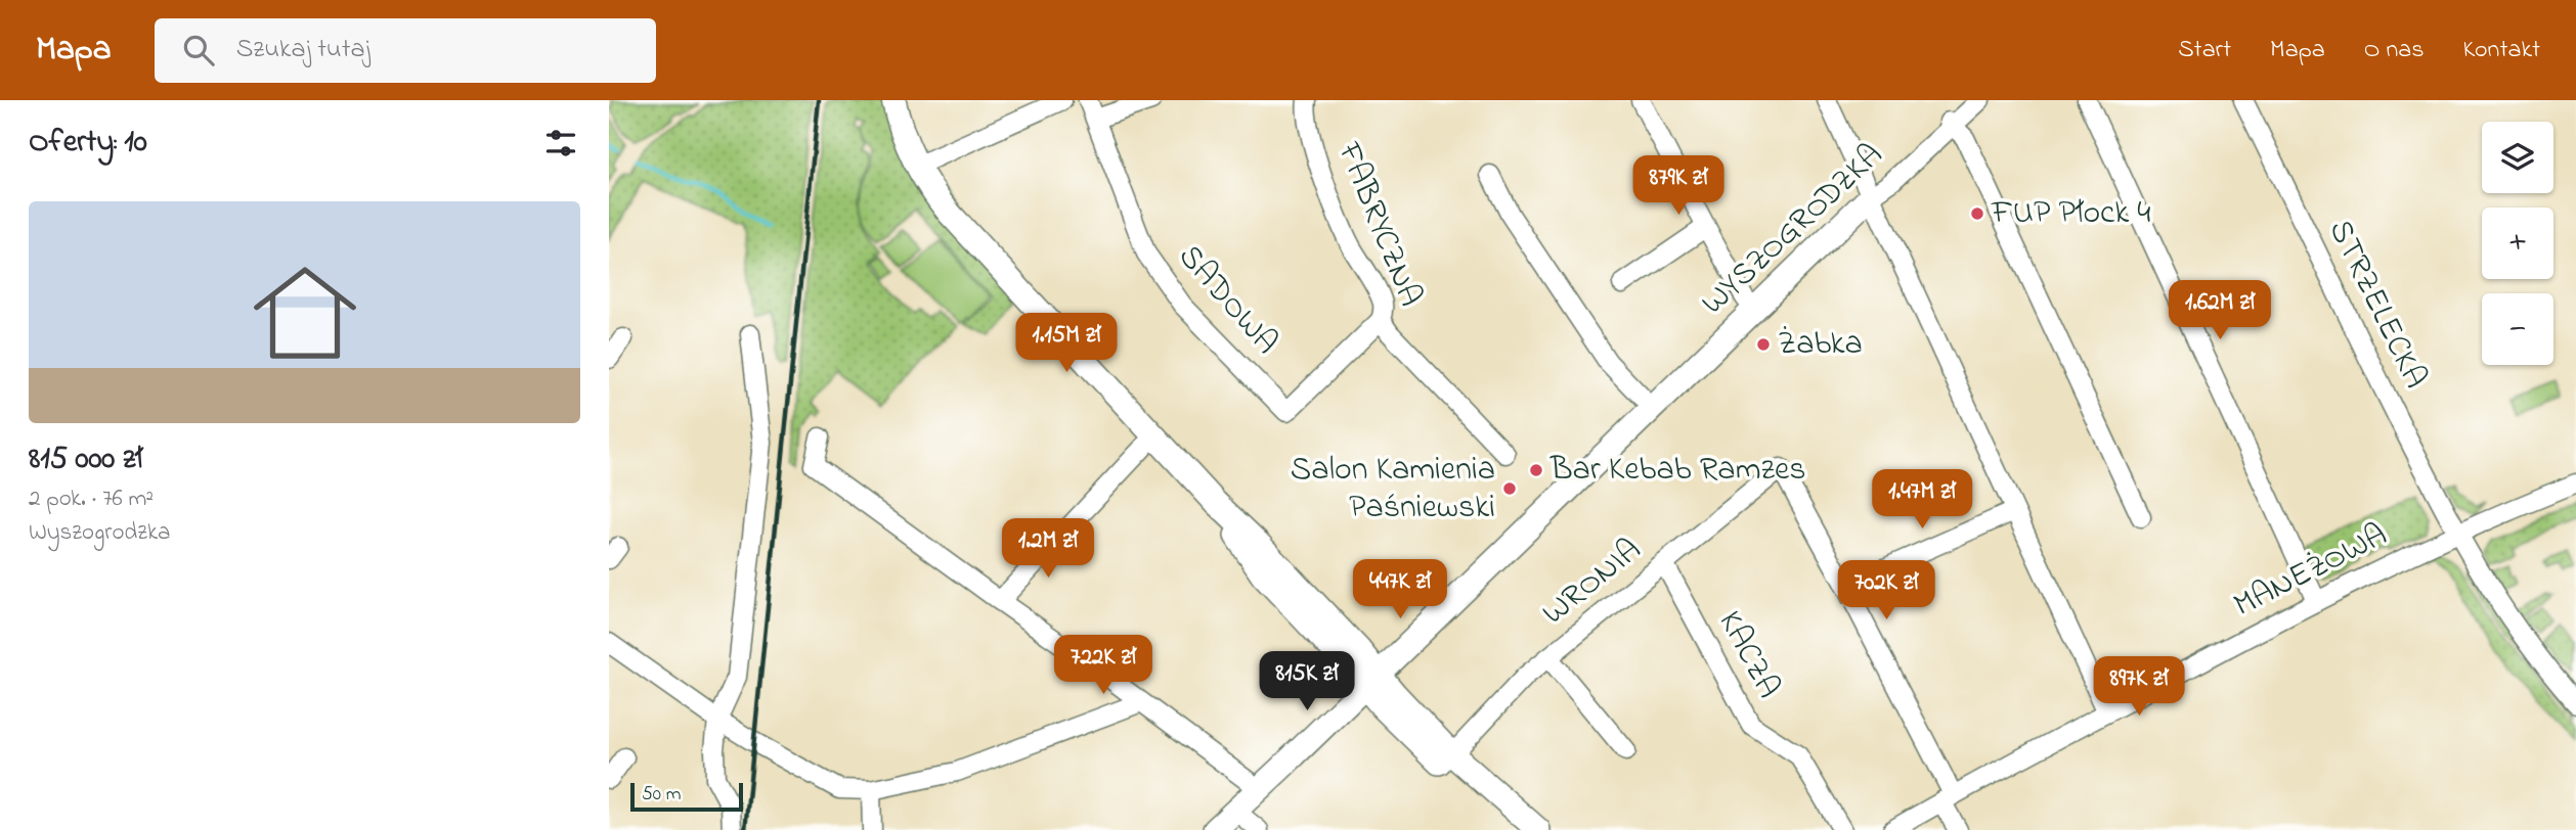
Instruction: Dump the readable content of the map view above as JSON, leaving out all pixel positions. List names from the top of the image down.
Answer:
{
  "streets": {
    "street": [
      "FABRYCZNA",
      "WYSZOGRODZKA",
      "SADOWA",
      "STRZELECKA",
      "MANEŻOWA",
      "WRONIA",
      "KACZA"
    ]
  },
  "crossings": [
    ["FABRYCZNA", "SADOWA"],
    ["STRZELECKA", "MANEŻOWA"],
    ["WRONIA", "KACZA"]
  ],
  "places": [
    "FUP Płock 4",
    "Żabka",
    "Bar Kebab Ramzes",
    "Salon Kamienia Paśniewski"
  ],
  "scale_bar": "50 m",
  "page": {
    "header": "Mapa",
    "search": "Szukaj tutaj",
    "nav": [
      "Start",
      "Mapa",
      "O nas",
      "Kontakt"
    ],
    "heading": "Oferty: 10",
    "map_buttons": ["+", "−"],
    "price": [
      "879K zł",
      "1.62M zł",
      "1.15M zł",
      "1.47M zł",
      "1.2M zł",
      "447K zł",
      "702K zł",
      "722K zł",
      "815K zł",
      "897K zł"
    ],
    "list": [
      {
        "name": "815 000 zł",
        "note": "2 pok. · 76 m² · Wyszogrodzka"
      }
    ],
    "scale": "50 m"
  }
}
